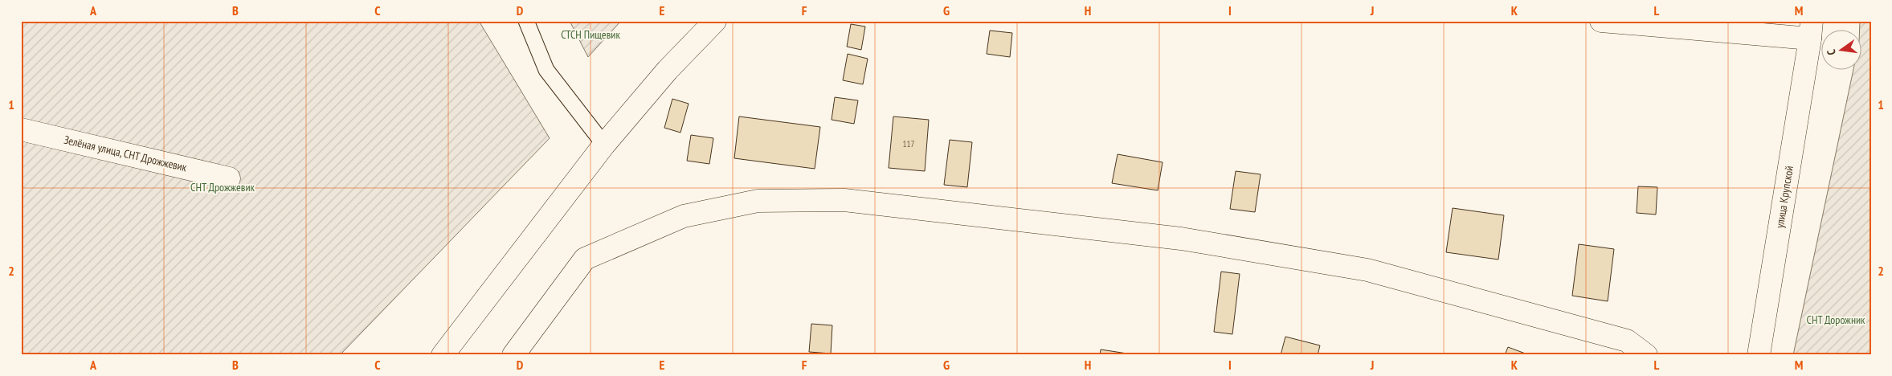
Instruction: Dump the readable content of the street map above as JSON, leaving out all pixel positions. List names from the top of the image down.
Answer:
{
  "streets": {
    "street": ["Зелёная улица, СНТ Дрожжевик", "улица Крупской"]
  },
  "parks": ["СТСН Пищевик", "СНТ Дрожжевик", "СНТ Дорожник"],
  "house_numbers": ["117"],
  "north": "left",
  "grid": {
    "columns": [
      "A",
      "B",
      "C",
      "D",
      "E",
      "F",
      "G",
      "H",
      "I",
      "J",
      "K",
      "L",
      "M"
    ],
    "rows": ["1", "2"]
  }
}
